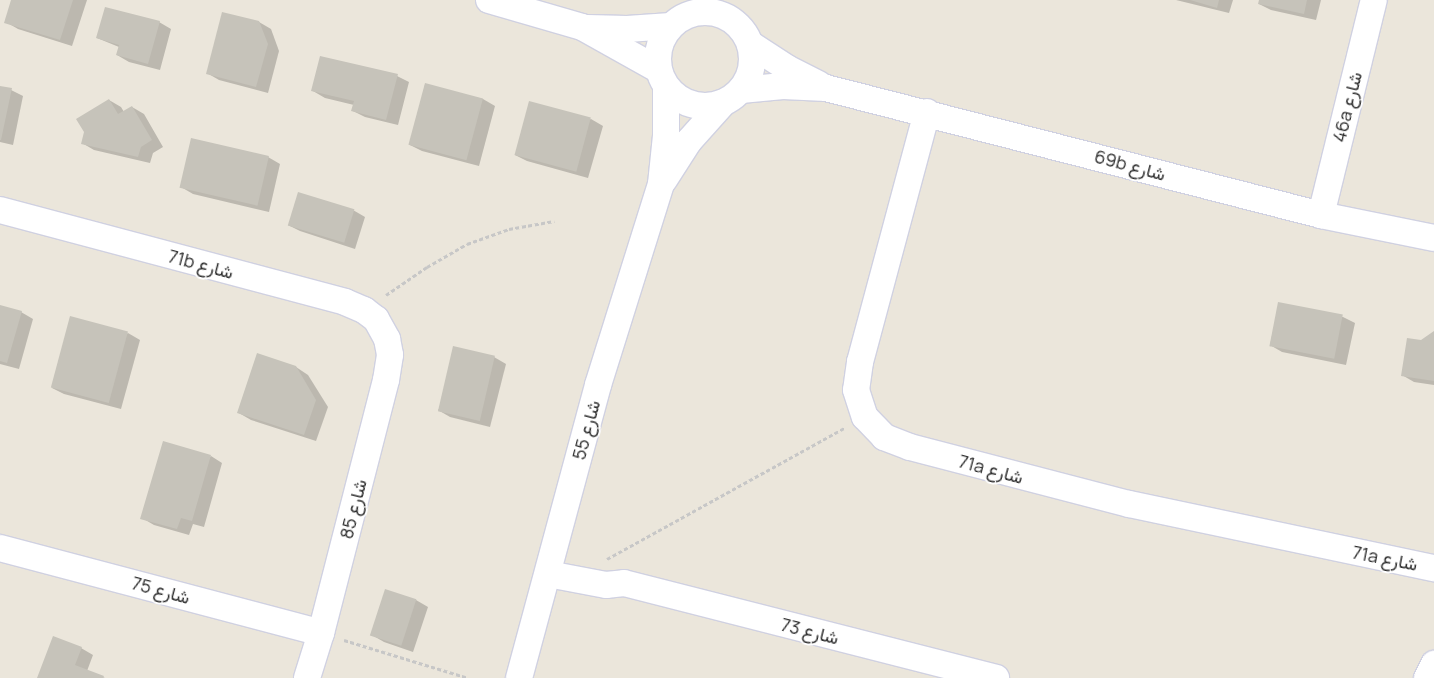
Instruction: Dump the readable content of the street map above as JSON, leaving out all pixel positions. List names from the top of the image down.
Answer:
{
  "streets": {
    "street": [
      "46a شارع",
      "69b شارع",
      "71b شارع",
      "شارع 55",
      "71a شارع",
      "شارع 85",
      "شارع 75",
      "شارع 73"
    ]
  },
  "crossings": [
    ["46a شارع", "69b شارع"],
    ["69b شارع", "شارع 55"],
    ["69b شارع", "71a شارع"],
    ["71b شارع", "شارع 85"],
    ["شارع 55", "شارع 73"],
    ["شارع 85", "شارع 75"]
  ]
}
